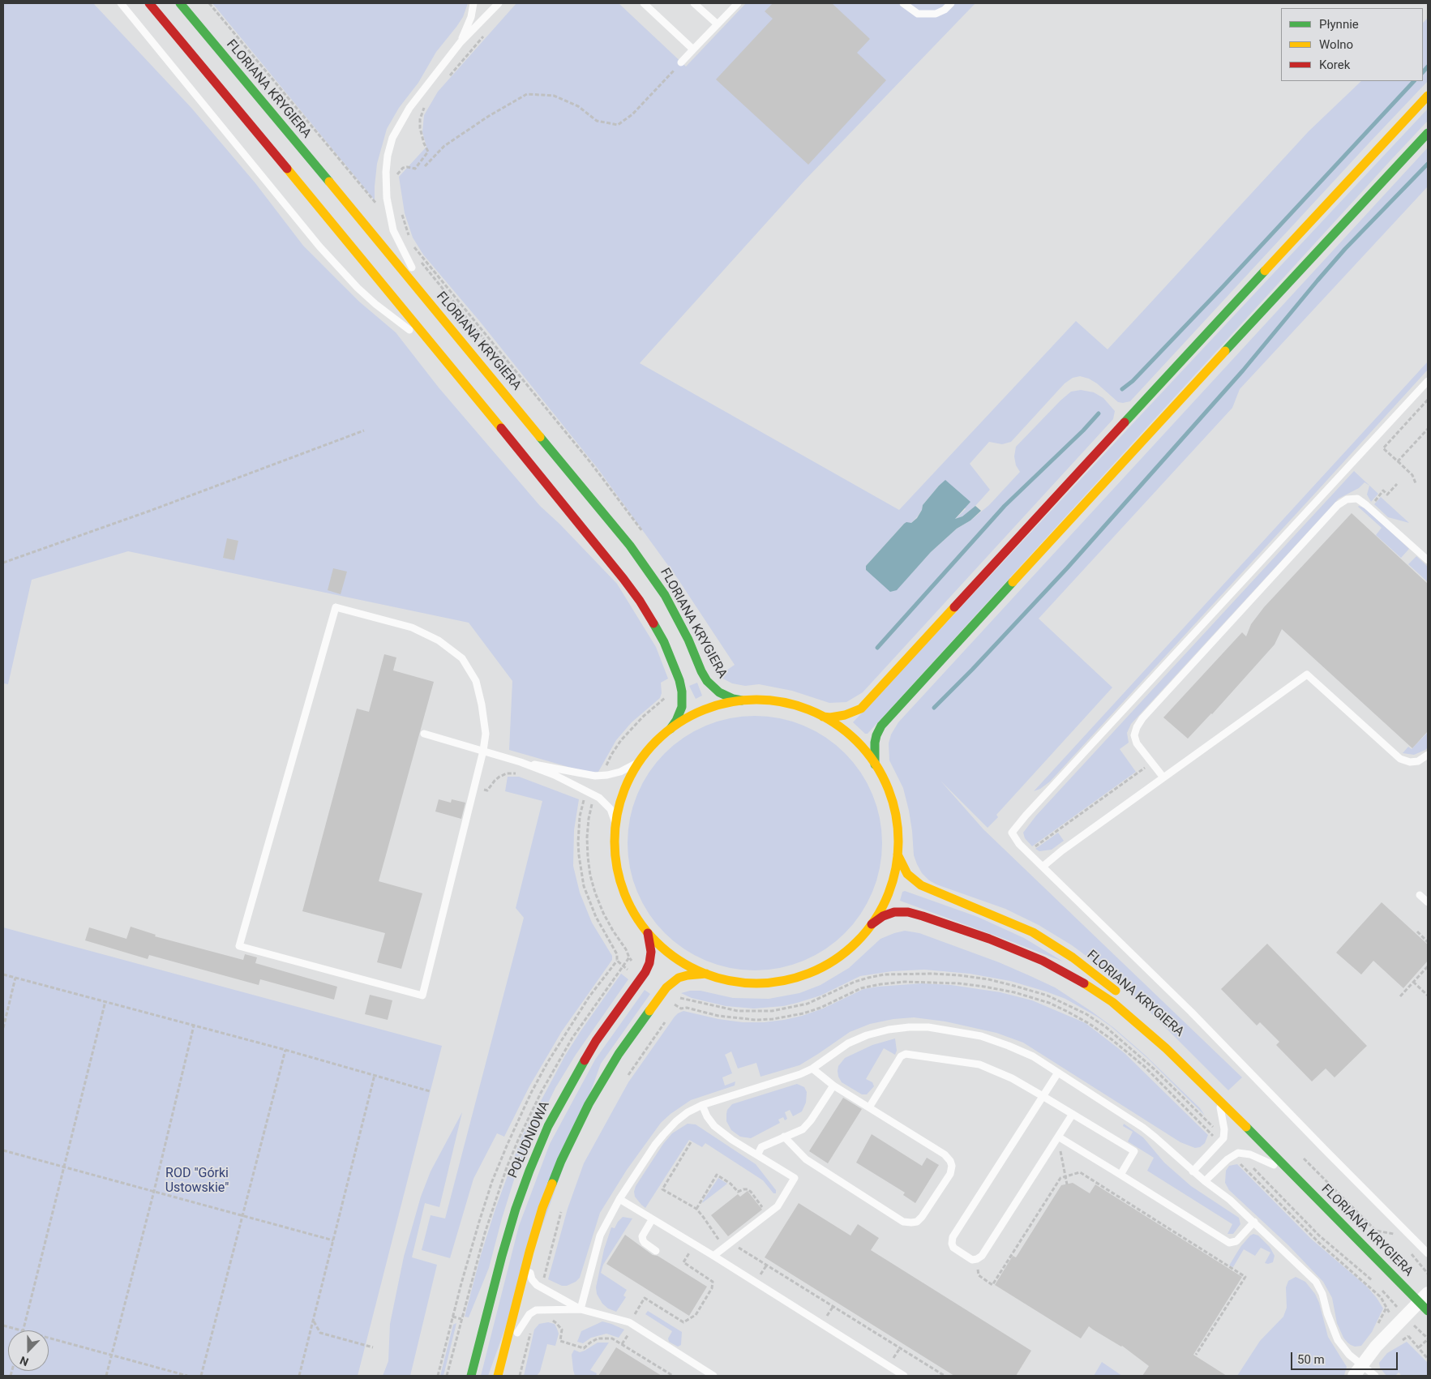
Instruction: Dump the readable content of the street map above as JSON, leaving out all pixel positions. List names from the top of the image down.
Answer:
{
  "streets": {
    "main road": ["FLORIANA KRYGIERA", "POŁUDNIOWA"]
  },
  "parks": ["ROD \"Górki Ustowskie\""],
  "legend": ["Płynnie", "Wolno", "Korek"],
  "scale_bar": "50 m",
  "north": "bottom"
}
